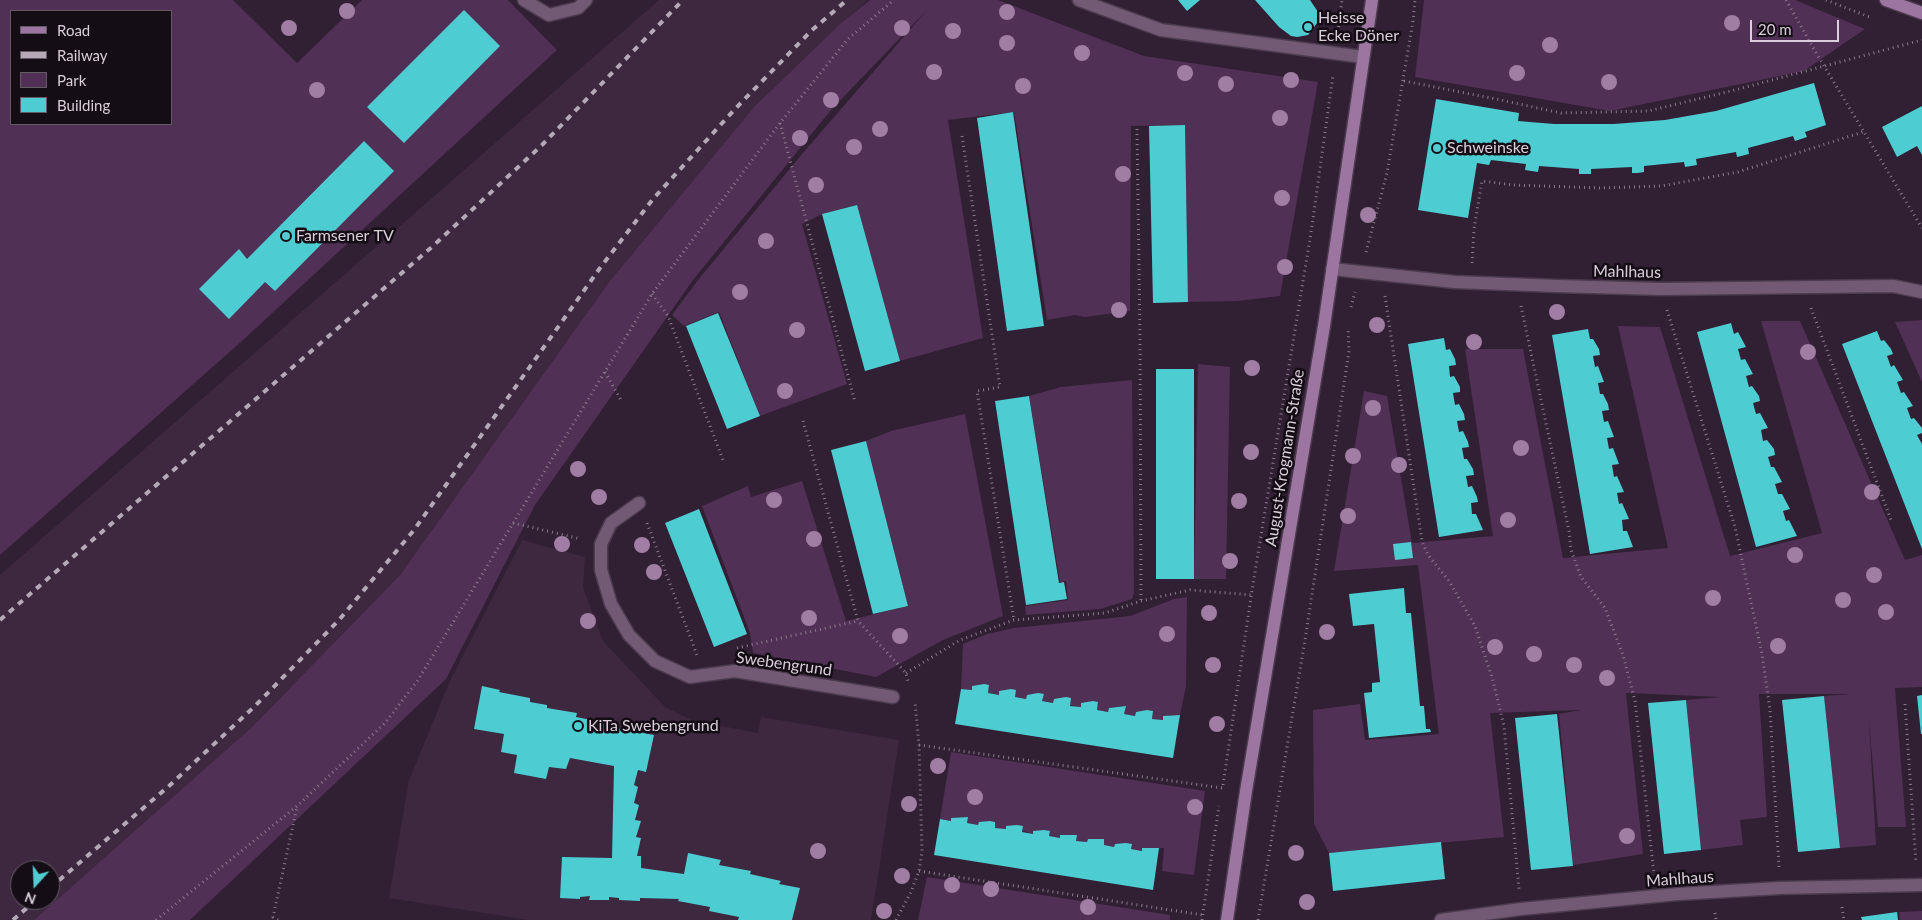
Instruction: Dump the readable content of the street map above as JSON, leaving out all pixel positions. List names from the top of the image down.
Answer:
{
  "streets": {
    "main road": ["August-Krogmann-Straße"],
    "street": ["Mahlhaus", "Swebengrund"]
  },
  "crossings": [
    ["Mahlhaus", "August-Krogmann-Straße"]
  ],
  "places": [
    "Heisse Ecke Döner",
    "Schweinske",
    "Farmsener TV",
    "KiTa Swebengrund"
  ],
  "legend": [
    "Road",
    "Railway",
    "Park",
    "Building"
  ],
  "scale_bar": "20 m",
  "north": "bottom"
}
